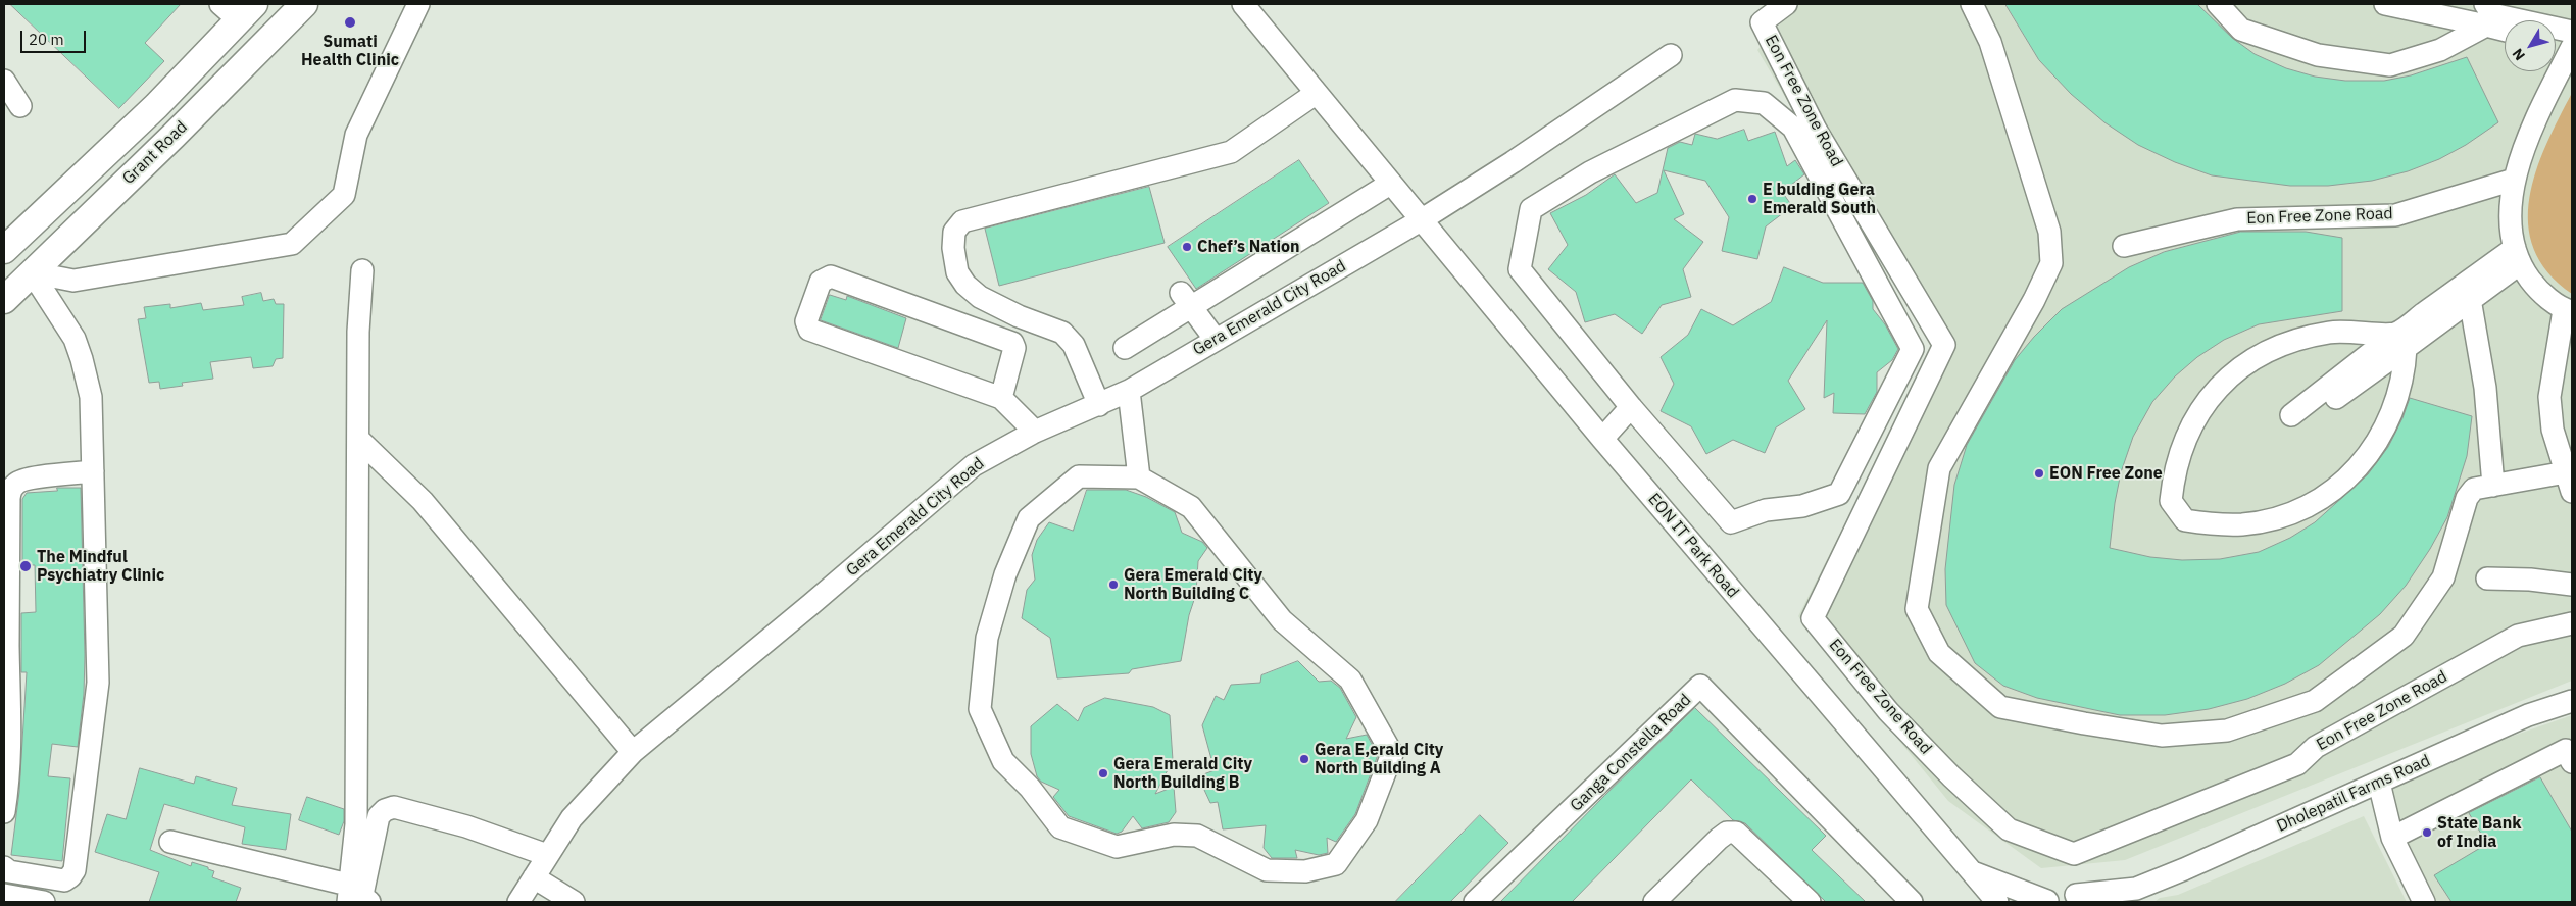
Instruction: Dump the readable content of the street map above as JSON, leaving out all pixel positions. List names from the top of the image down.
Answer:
{
  "streets": {
    "main road": ["Grant Road"],
    "street": [
      "Eon Free Zone Road",
      "Gera Emerald City Road",
      "EON IT Park Road",
      "Ganga Constella Road",
      "Dholepatil Farms Road"
    ]
  },
  "crossings": [
    ["Gera Emerald City Road", "EON IT Park Road"]
  ],
  "places": [
    "Sumati Health Clinic",
    "E bulding Gera Emerald South",
    "Chef’s Nation",
    "EON Free Zone",
    "The Mindful Psychiatry Clinic",
    "Gera Emerald City North Building C",
    "Gera E,erald City North Building A",
    "Gera Emerald City North Building B",
    "State Bank of India"
  ],
  "scale_bar": "20 m",
  "north": "bottom left"
}
